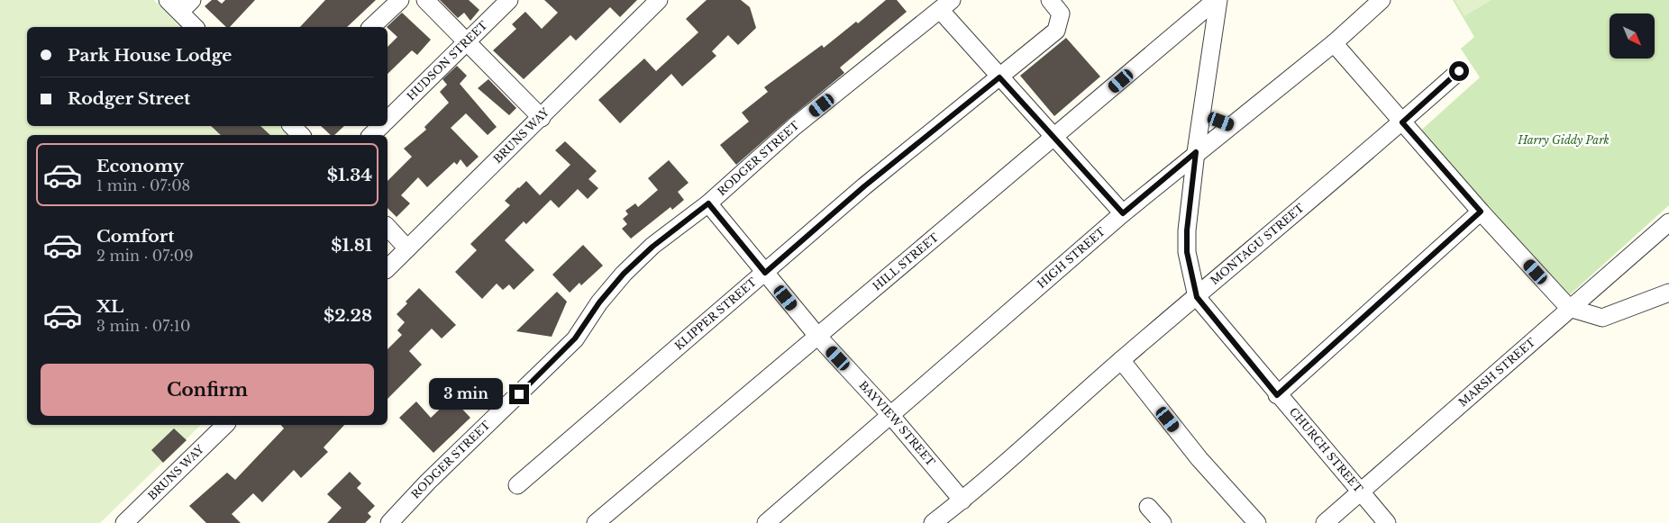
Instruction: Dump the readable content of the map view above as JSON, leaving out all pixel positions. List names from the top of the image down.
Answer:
{
  "streets": {
    "street": [
      "HUDSON STREET",
      "BRUNS WAY",
      "RODGER STREET",
      "MONTAGU STREET",
      "HIGH STREET",
      "HILL STREET",
      "KLIPPER STREET",
      "MARSH STREET",
      "BAYVIEW STREET",
      "CHURCH STREET"
    ]
  },
  "crossings": [
    ["RODGER STREET", "BAYVIEW STREET"],
    ["MONTAGU STREET", "BAYVIEW STREET"],
    ["MONTAGU STREET", "CHURCH STREET"],
    ["HIGH STREET", "BAYVIEW STREET"],
    ["HIGH STREET", "CHURCH STREET"],
    ["HILL STREET", "BAYVIEW STREET"],
    ["HILL STREET", "CHURCH STREET"],
    ["KLIPPER STREET", "BAYVIEW STREET"],
    ["MARSH STREET", "CHURCH STREET"]
  ],
  "parks": ["Harry Giddy Park"],
  "north": "bottom right",
  "page": {
    "banner": ["Park House Lodge", "Rodger Street"],
    "list": [
      {
        "name": "Economy",
        "note": "1 min · 07:08",
        "value": "$1.34"
      },
      {
        "name": "Comfort",
        "note": "2 min · 07:09",
        "value": "$1.81"
      },
      {
        "name": "XL",
        "note": "3 min · 07:10",
        "value": "$2.28"
      }
    ],
    "buttons": "Confirm",
    "bubble": "3 min"
  }
}
